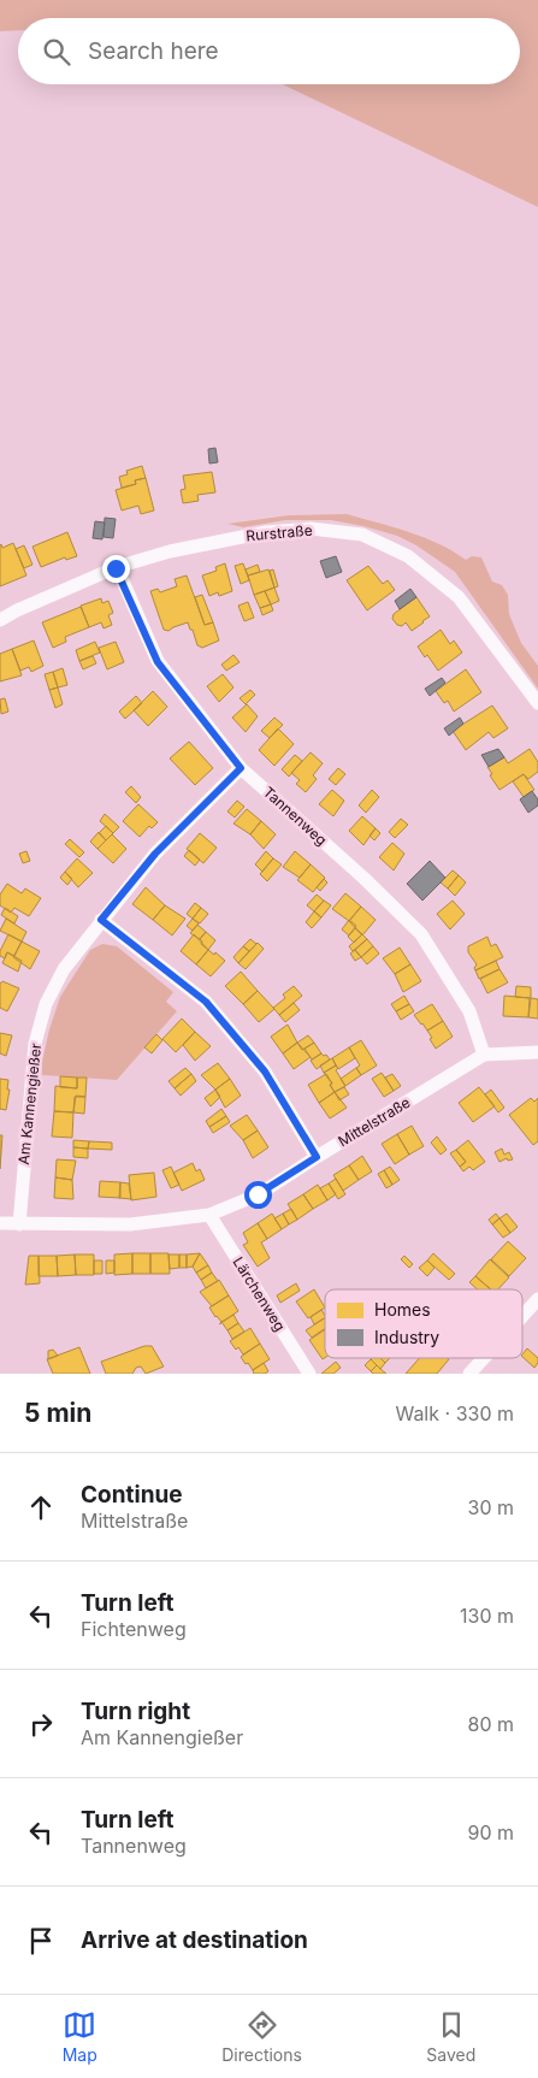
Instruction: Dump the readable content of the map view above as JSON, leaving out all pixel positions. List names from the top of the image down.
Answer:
{
  "streets": {
    "street": [
      "Rurstraße",
      "Tannenweg",
      "Am Kannengießer",
      "Mittelstraße",
      "Lärchenweg"
    ]
  },
  "crossings": [
    ["Rurstraße", "Tannenweg"],
    ["Tannenweg", "Am Kannengießer"],
    ["Tannenweg", "Mittelstraße"],
    ["Am Kannengießer", "Mittelstraße"],
    ["Mittelstraße", "Lärchenweg"]
  ],
  "legend": ["Homes", "Industry"],
  "page": {
    "search": "Search here",
    "heading": ["5 min", "Walk · 330 m"],
    "list": [
      ["Continue", "Mittelstraße", "30 m"],
      ["Turn left", "Fichtenweg", "130 m"],
      ["Turn right", "Am Kannengießer", "80 m"],
      ["Turn left", "Tannenweg", "90 m"],
      "Arrive at destination"
    ],
    "nav": ["Map", "Directions", "Saved"]
  }
}
